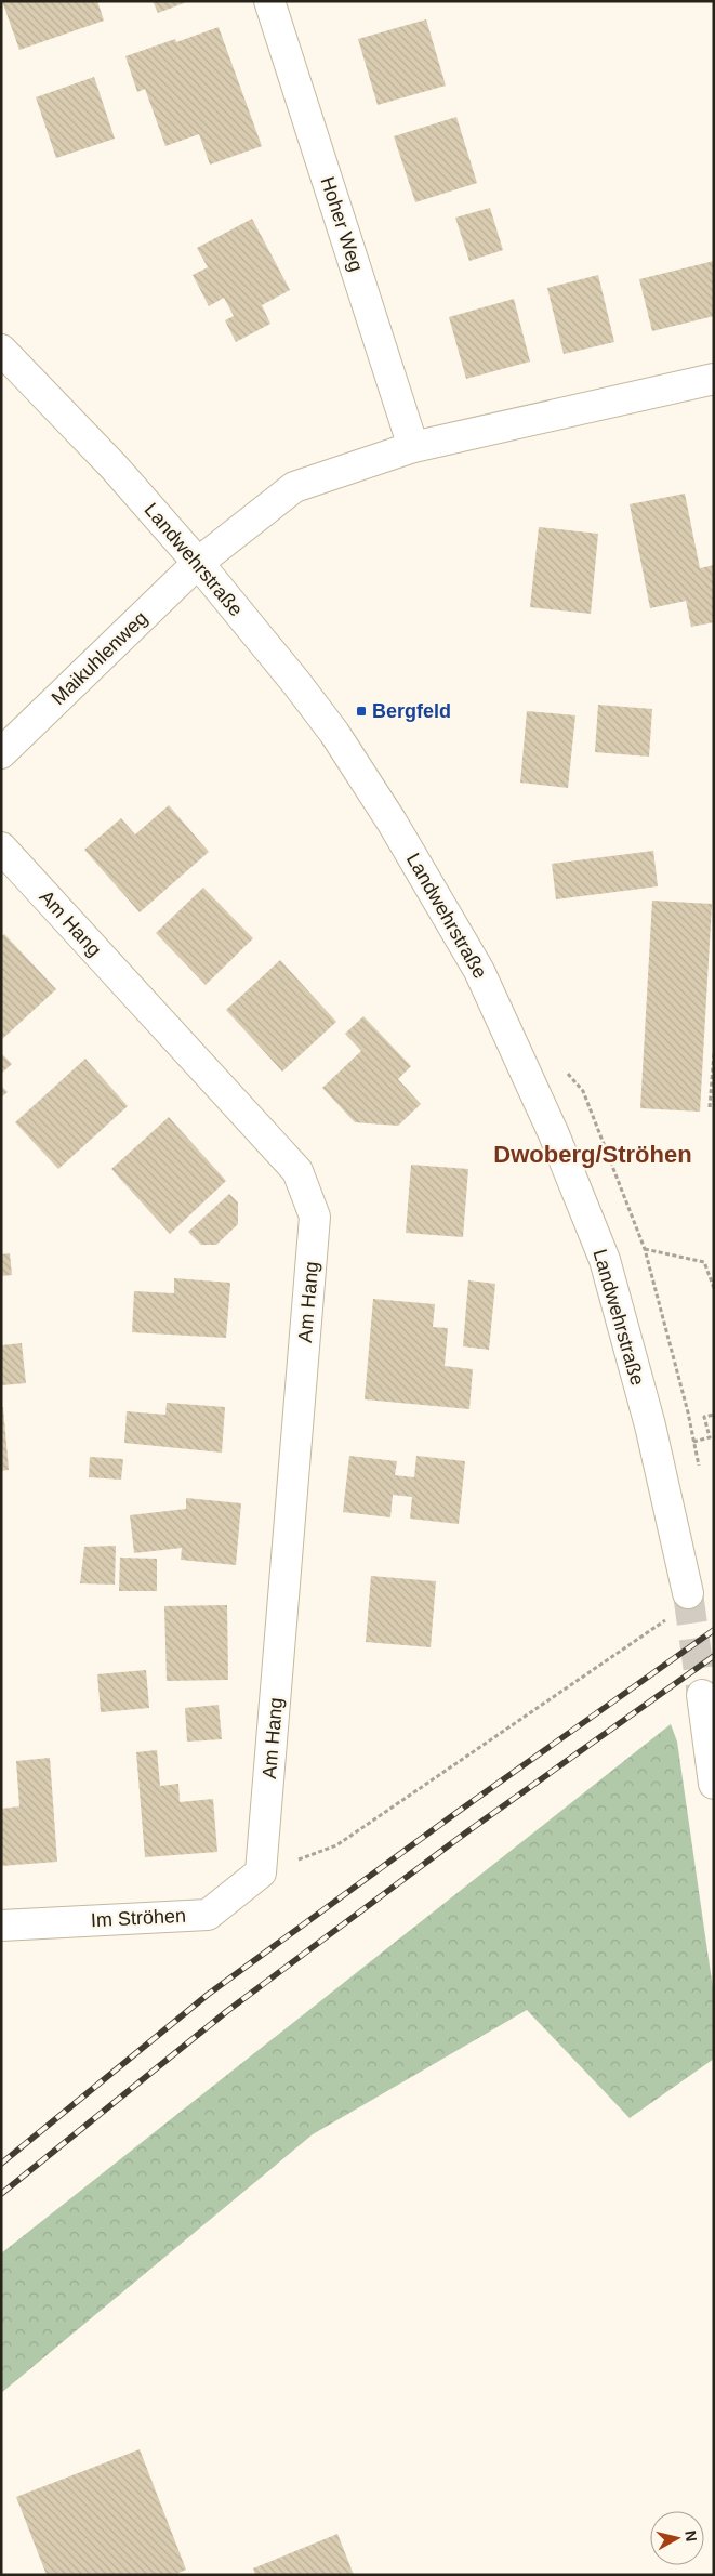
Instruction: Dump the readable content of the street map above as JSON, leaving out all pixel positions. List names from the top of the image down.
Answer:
{
  "streets": {
    "street": [
      "Hoher Weg",
      "Landwehrstraße",
      "Maikuhlenweg",
      "Am Hang",
      "Im Ströhen"
    ]
  },
  "crossings": [
    ["Landwehrstraße", "Maikuhlenweg"],
    ["Am Hang", "Im Ströhen"]
  ],
  "districts": ["Dwoberg/Ströhen"],
  "places": {
    "transit": ["Bergfeld"]
  },
  "north": "right"
}
